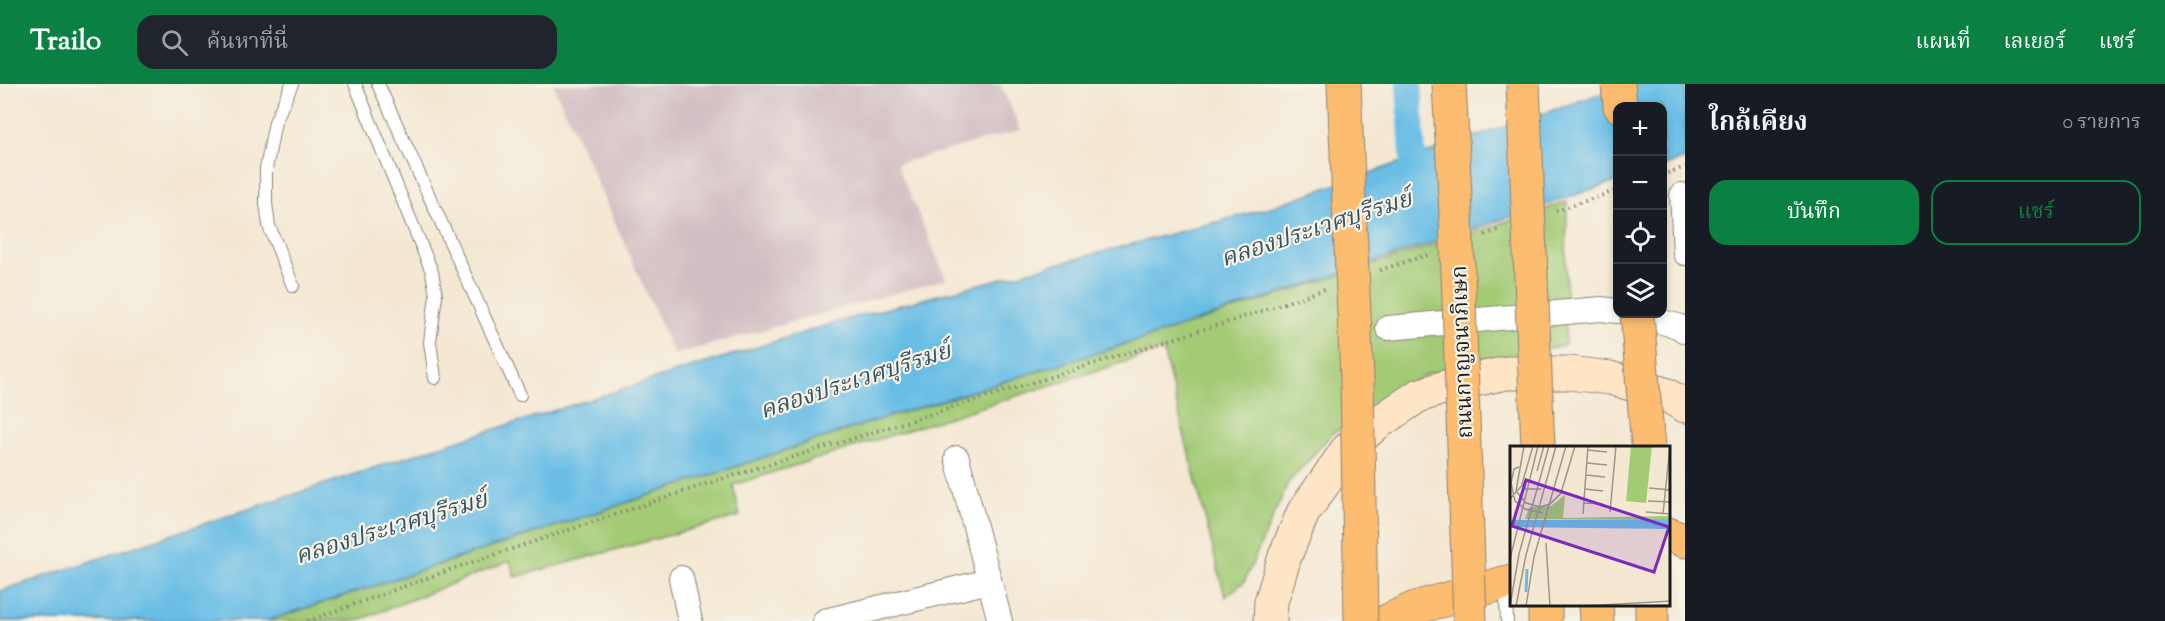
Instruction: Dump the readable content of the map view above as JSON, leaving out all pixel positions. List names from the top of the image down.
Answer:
{
  "streets": {
    "highway": ["ถนนกาญจนาภิเษก"]
  },
  "water": ["คลองประเวศบุรีรมย์"],
  "page": {
    "header": "Trailo",
    "search": "ค้นหาที่นี่",
    "nav": ["แผนที่", "เลเยอร์", "แชร์"],
    "heading": ["ใกล้เคียง", "0 รายการ"],
    "map_buttons": ["+", "−"],
    "buttons": ["บันทึก", "แชร์"]
  }
}
